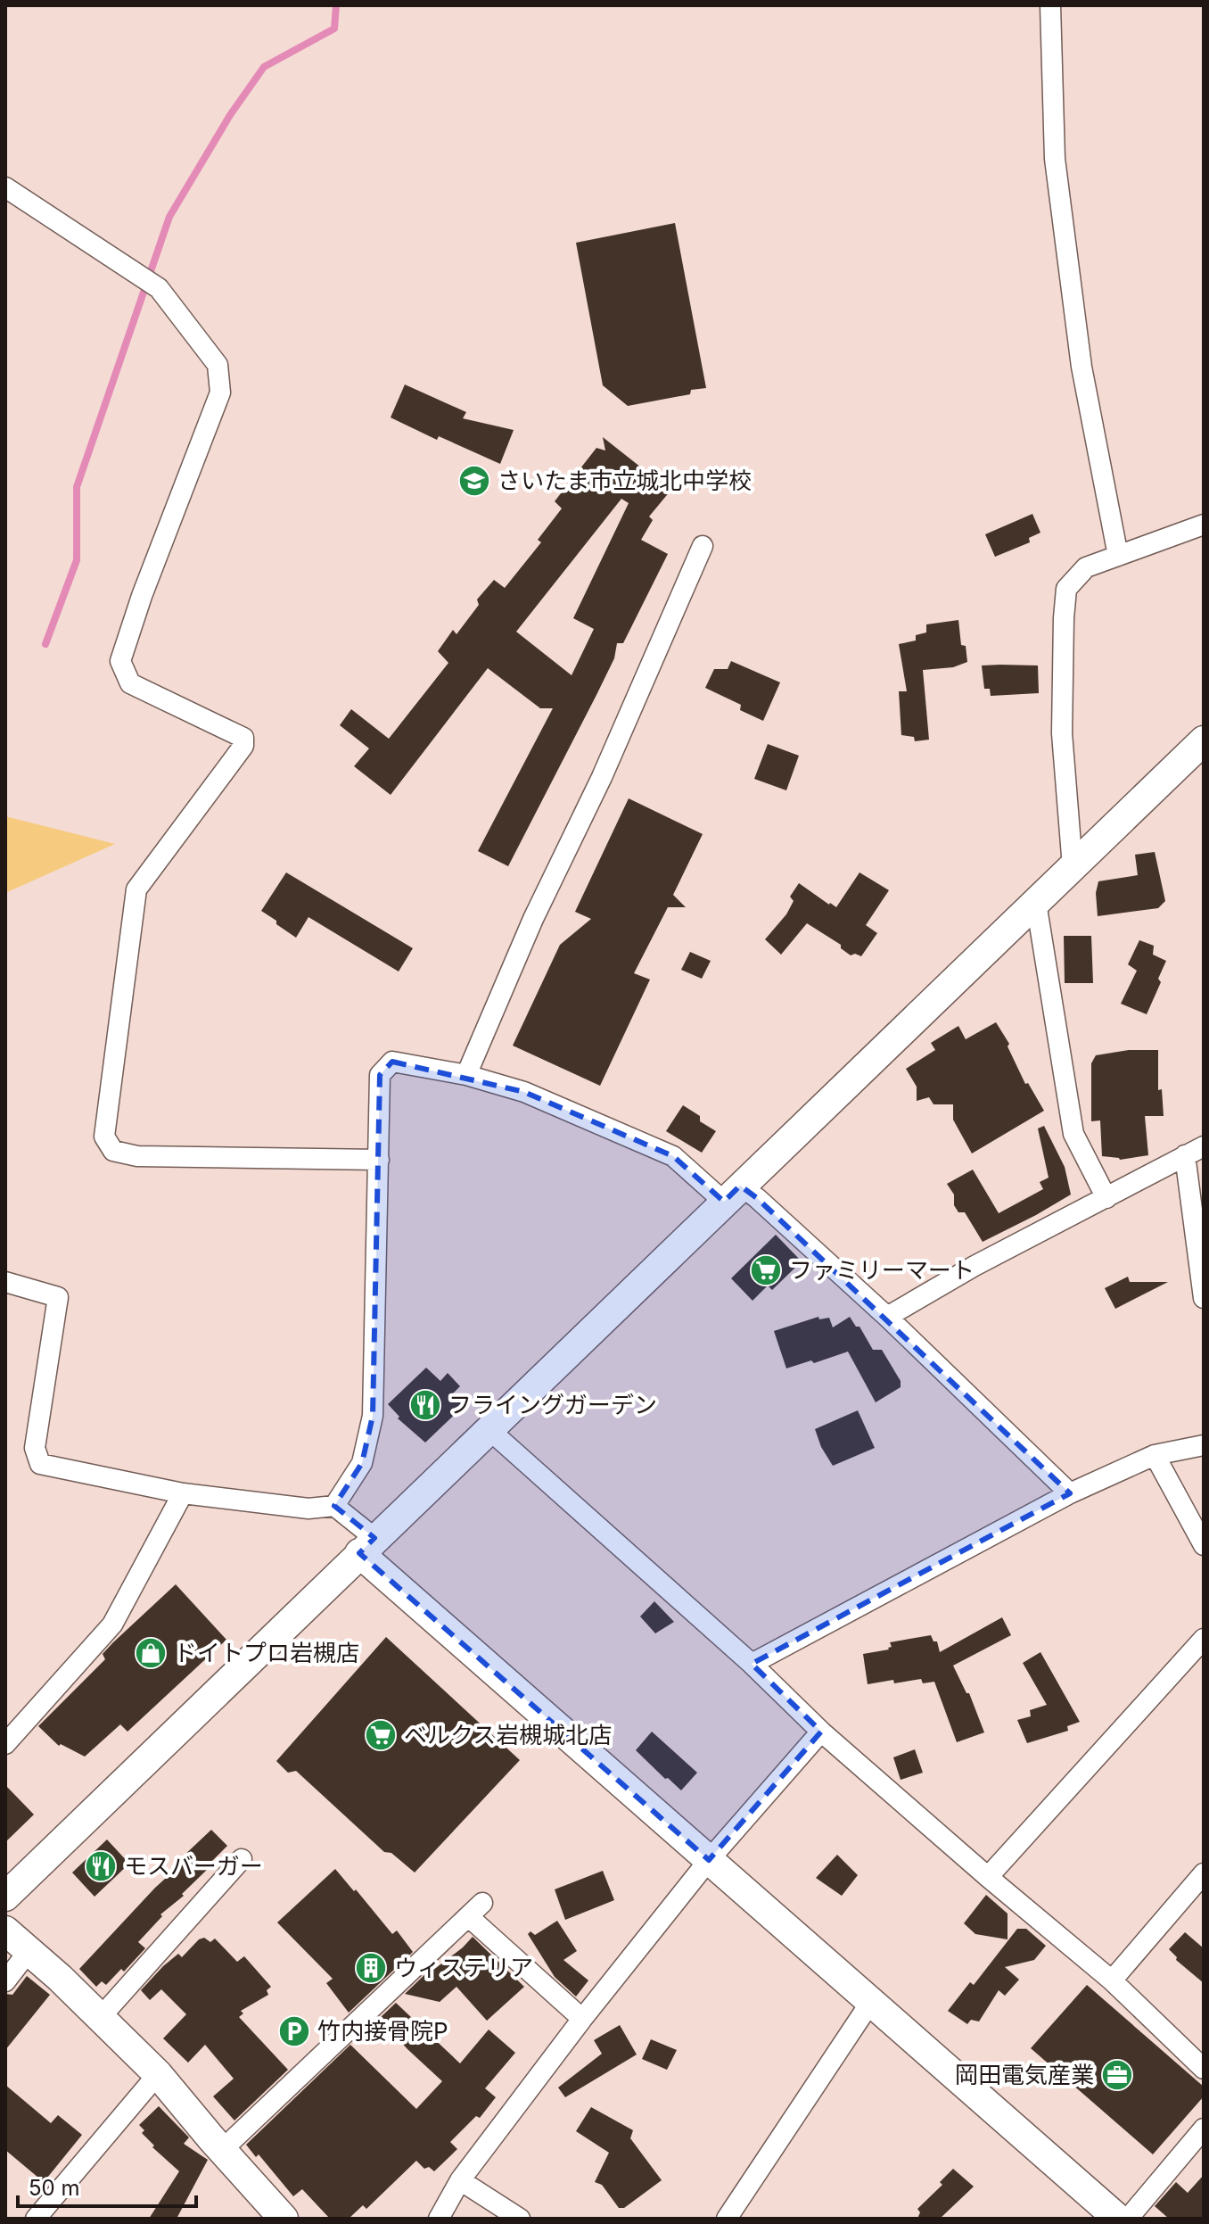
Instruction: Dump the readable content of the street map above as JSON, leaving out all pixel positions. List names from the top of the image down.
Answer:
{
  "places": {
    "school or university": ["さいたま市立城北中学校"],
    "supermarket": ["ファミリーマート", "ベルクス岩槻城北店"],
    "restaurant": ["フライングガーデン", "モスバーガー"],
    "shop": ["ドイトプロ岩槻店"],
    "building": ["ウィステリア"],
    "parking": ["竹内接骨院P"],
    "office": ["岡田電気産業"]
  },
  "scale_bar": "50 m"
}
